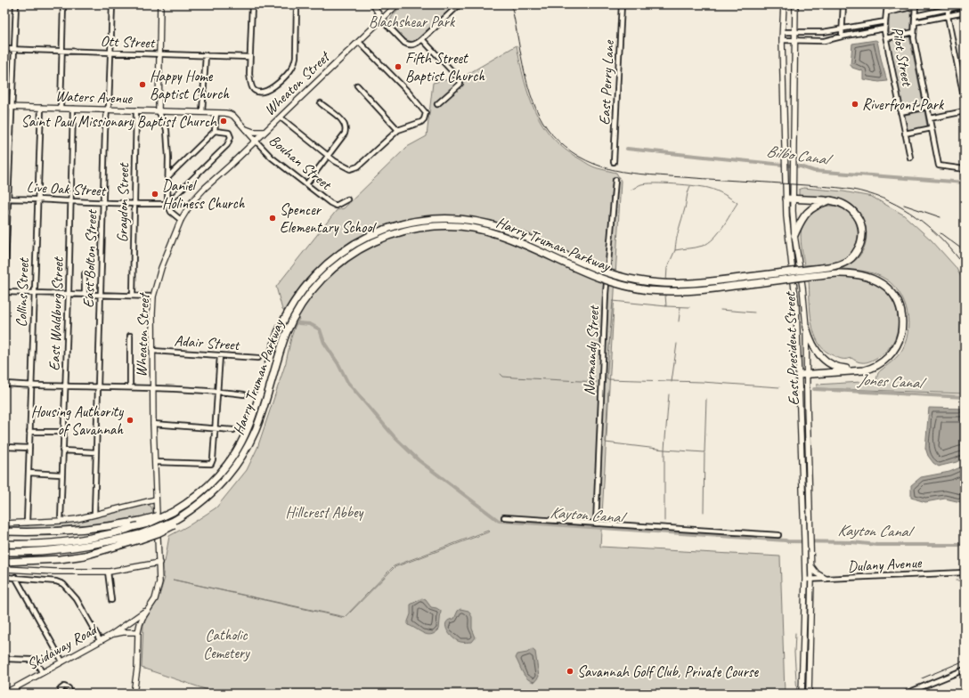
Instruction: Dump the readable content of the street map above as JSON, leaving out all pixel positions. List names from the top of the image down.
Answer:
{
  "streets": {
    "highway": ["Harry Truman Parkway"],
    "main road": [
      "Wheaton Street",
      "Waters Avenue",
      "Bouhan Street",
      "East President Street",
      "Skidaway Road"
    ],
    "street": [
      "Ott Street",
      "Pilot Street",
      "East Perry Lane",
      "Live Oak Street",
      "Graydon Street",
      "East Bolton Street",
      "Collins Street",
      "East Waldburg Street",
      "Adair Street",
      "Normandy Street",
      "Dulany Avenue"
    ]
  },
  "crossings": [
    ["Ott Street", "East Bolton Street"],
    ["Wheaton Street", "Bouhan Street"],
    ["Wheaton Street", "Adair Street"],
    ["Wheaton Street", "Skidaway Road"],
    ["Waters Avenue", "Bouhan Street"],
    ["Waters Avenue", "Graydon Street"],
    ["Waters Avenue", "East Bolton Street"],
    ["Waters Avenue", "Collins Street"],
    ["Waters Avenue", "East Waldburg Street"],
    ["Live Oak Street", "Graydon Street"],
    ["Live Oak Street", "East Bolton Street"],
    ["Live Oak Street", "Collins Street"],
    ["Live Oak Street", "East Waldburg Street"],
    ["Harry Truman Parkway", "East President Street"],
    ["East President Street", "Dulany Avenue"]
  ],
  "water": ["Bilbo Canal", "Jones Canal", "Kayton Canal"],
  "parks": ["Blachshear Park", "Hillcrest Abbey", "Catholic Cemetery"],
  "places": [
    "Fifth Street Baptist Church",
    "Happy Home Baptist Church",
    "Riverfront Park",
    "Saint Paul Missionary Baptist Church",
    "Daniel Holiness Church",
    "Spencer Elementary School",
    "Housing Authority of Savannah",
    "Savannah Golf Club, Private Course"
  ]
}
